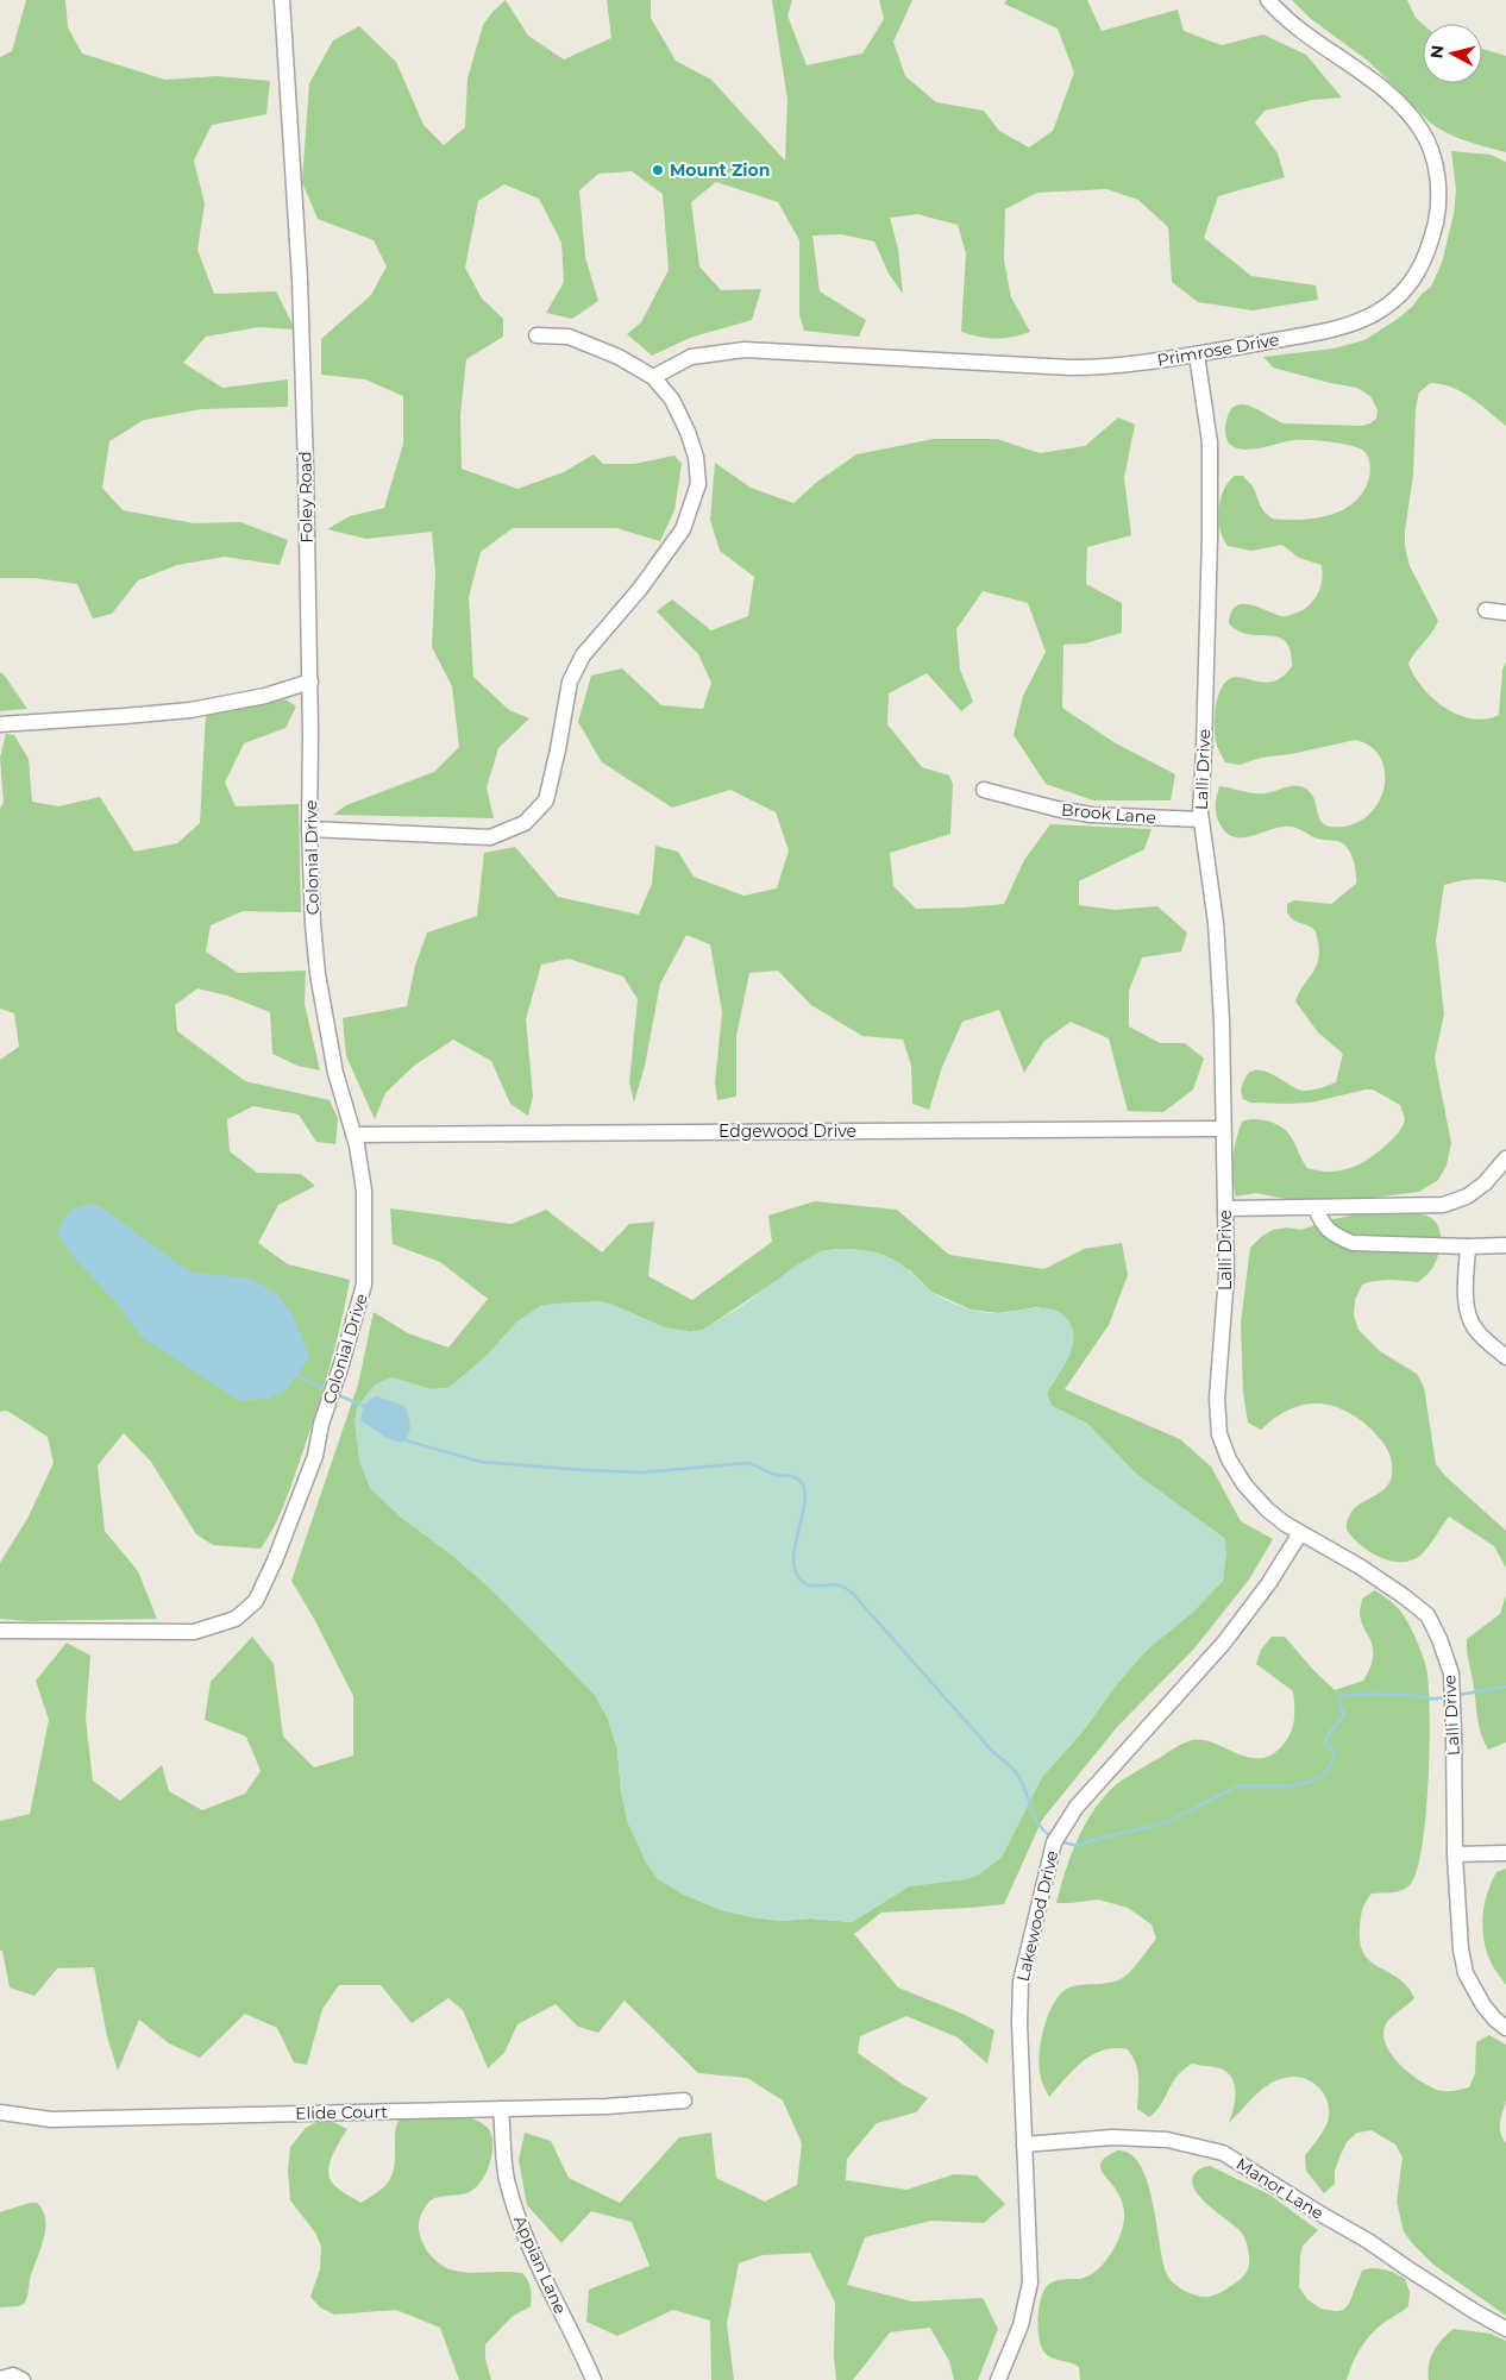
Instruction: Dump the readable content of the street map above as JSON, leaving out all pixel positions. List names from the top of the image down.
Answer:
{
  "streets": {
    "street": [
      "Primrose Drive",
      "Foley Road",
      "Lalli Drive",
      "Brook Lane",
      "Colonial Drive",
      "Edgewood Drive",
      "Lakewood Drive",
      "Elide Court",
      "Manor Lane",
      "Appian Lane"
    ]
  },
  "crossings": [
    ["Primrose Drive", "Lalli Drive"],
    ["Foley Road", "Colonial Drive"],
    ["Lalli Drive", "Brook Lane"],
    ["Lalli Drive", "Edgewood Drive"],
    ["Lalli Drive", "Lakewood Drive"],
    ["Colonial Drive", "Edgewood Drive"],
    ["Lakewood Drive", "Manor Lane"],
    ["Elide Court", "Appian Lane"]
  ],
  "places": ["Mount Zion"],
  "north": "left"
}
